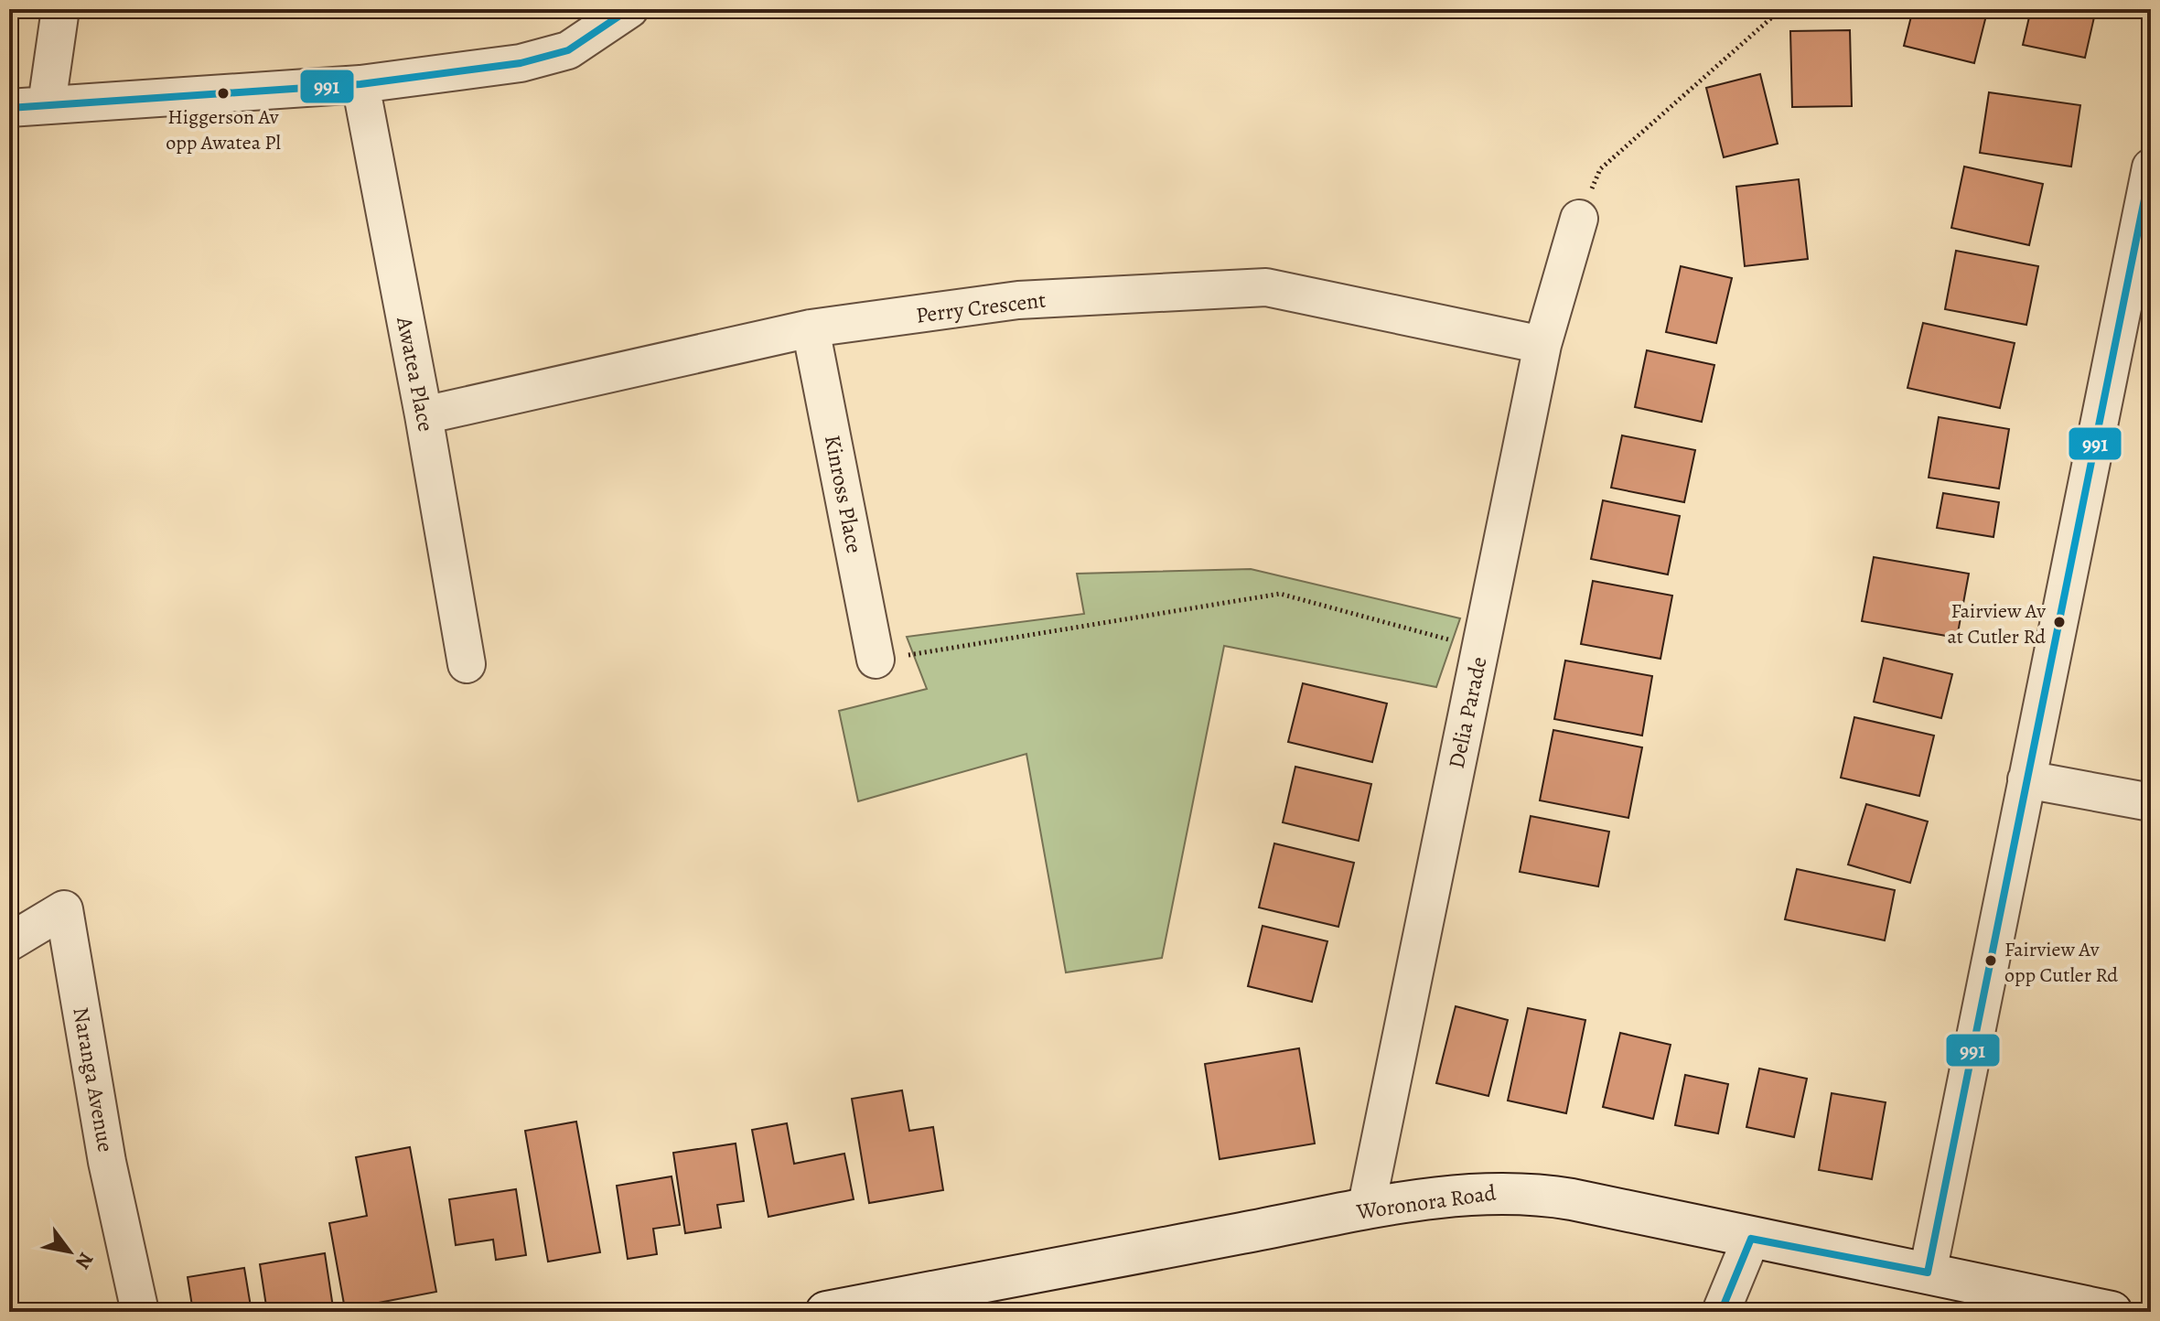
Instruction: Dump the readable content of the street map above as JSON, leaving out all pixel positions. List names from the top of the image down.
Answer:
{
  "streets": {
    "street": [
      "Perry Crescent",
      "Awatea Place",
      "Kinross Place",
      "Delia Parade",
      "Naranga Avenue",
      "Woronora Road"
    ]
  },
  "crossings": [
    ["Perry Crescent", "Awatea Place"],
    ["Perry Crescent", "Kinross Place"],
    ["Perry Crescent", "Delia Parade"],
    ["Delia Parade", "Woronora Road"]
  ],
  "places": ["Higgerson Av opp Awatea Pl", "Fairview Av at Cutler Rd", "Fairview Av opp Cutler Rd"],
  "lines": ["transit line 991"],
  "north": "bottom right"
}
